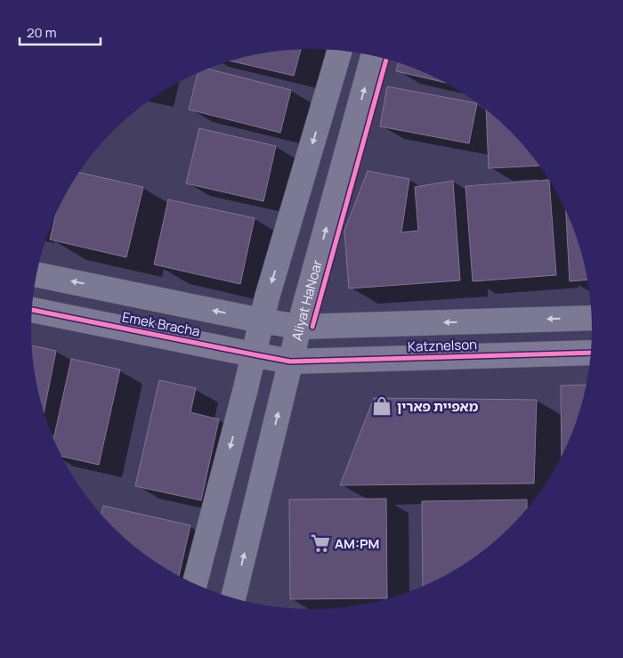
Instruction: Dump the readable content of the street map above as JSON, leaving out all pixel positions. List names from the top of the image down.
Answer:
{
  "streets": {
    "street": ["Aliyat HaNoar", "Emek Bracha", "Katznelson"]
  },
  "crossings": [
    ["Aliyat HaNoar", "Emek Bracha"],
    ["Aliyat HaNoar", "Katznelson"],
    ["Emek Bracha", "Katznelson"]
  ],
  "places": {
    "shop": ["מאפיית פארין"],
    "supermarket": ["AM:PM"]
  },
  "scale_bar": "20 m"
}
